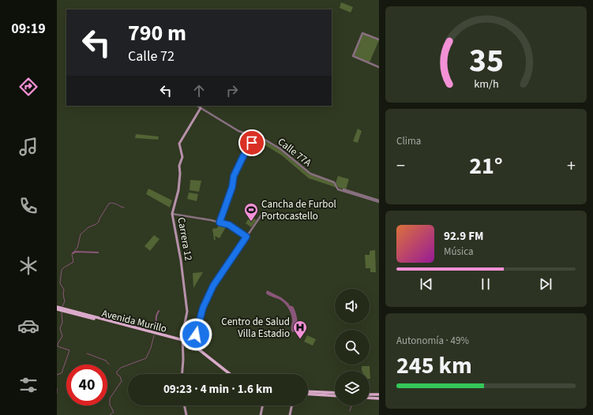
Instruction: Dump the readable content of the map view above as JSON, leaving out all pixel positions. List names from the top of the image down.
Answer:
{
  "streets": {
    "main road": ["Carrera 12", "Avenida Murillo"],
    "street": ["Calle 77A"]
  },
  "crossings": [
    ["Carrera 12", "Avenida Murillo"]
  ],
  "places": {
    "sports": ["Cancha de Furbol Portocastello"],
    "hospital": ["Centro de Salud Villa Estadio"]
  },
  "page": {
    "tabs": "09:19",
    "turn": ["790 m", "Calle 72"],
    "tile": [
      "Clima",
      ["Autonomía · 49%", "245 km"]
    ],
    "heat": ["−", "21°", "+"],
    "song": ["92.9 FM", "Música"],
    "limit": "40",
    "trip": "09:23 · 4 min · 1.6 km",
    "gauge": ["35", "km/h"]
  }
}
